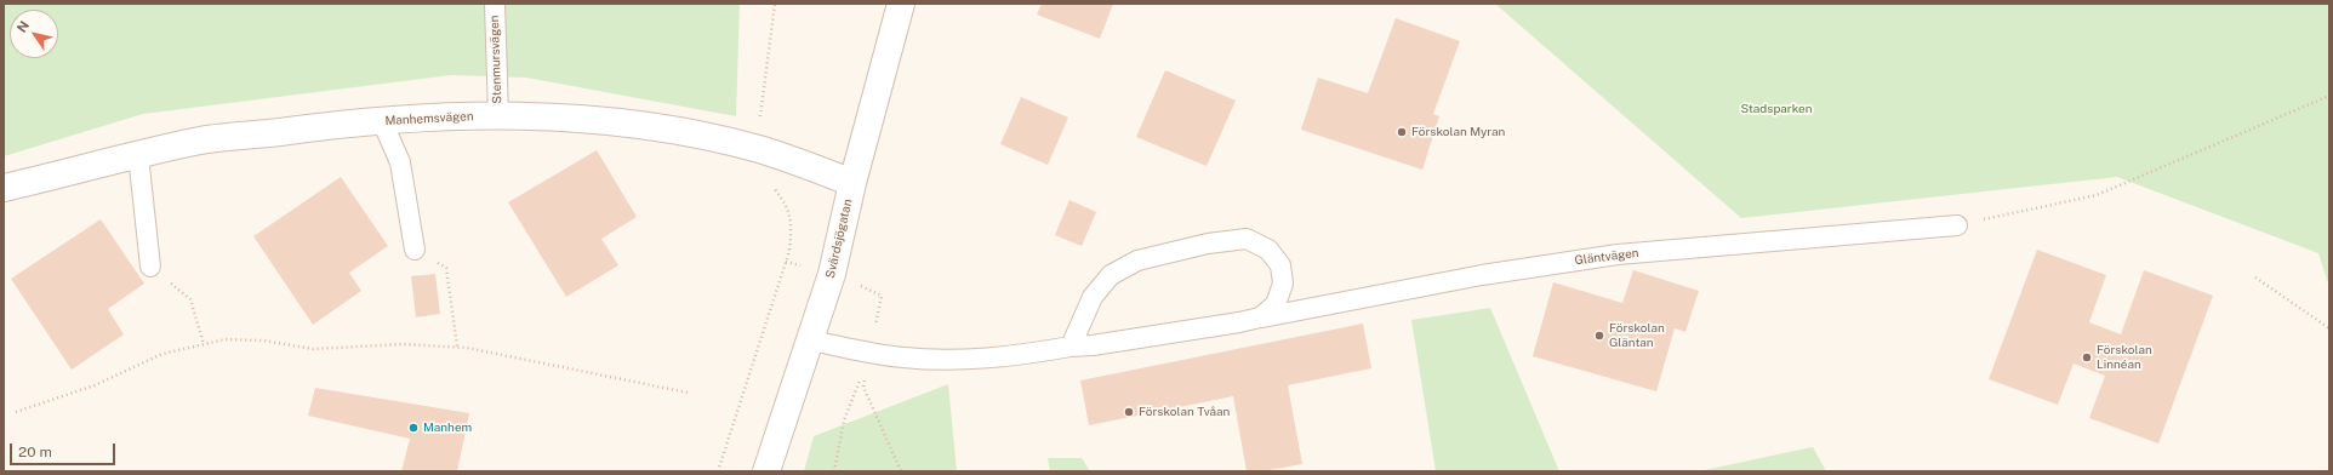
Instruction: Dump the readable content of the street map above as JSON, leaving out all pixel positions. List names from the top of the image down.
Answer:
{
  "streets": {
    "street": ["Manhemsvägen", "Svärdsjögatan"],
    "lane": ["Stenmursvägen", "Gläntvägen"]
  },
  "crossings": [
    ["Stenmursvägen", "Manhemsvägen"],
    ["Manhemsvägen", "Svärdsjögatan"],
    ["Svärdsjögatan", "Gläntvägen"]
  ],
  "parks": ["Stadsparken"],
  "places": [
    "Förskolan Myran",
    "Förskolan Gläntan",
    "Förskolan Linnéan",
    "Förskolan Tvåan",
    "Manhem"
  ],
  "scale_bar": "20 m",
  "north": "top left"
}
